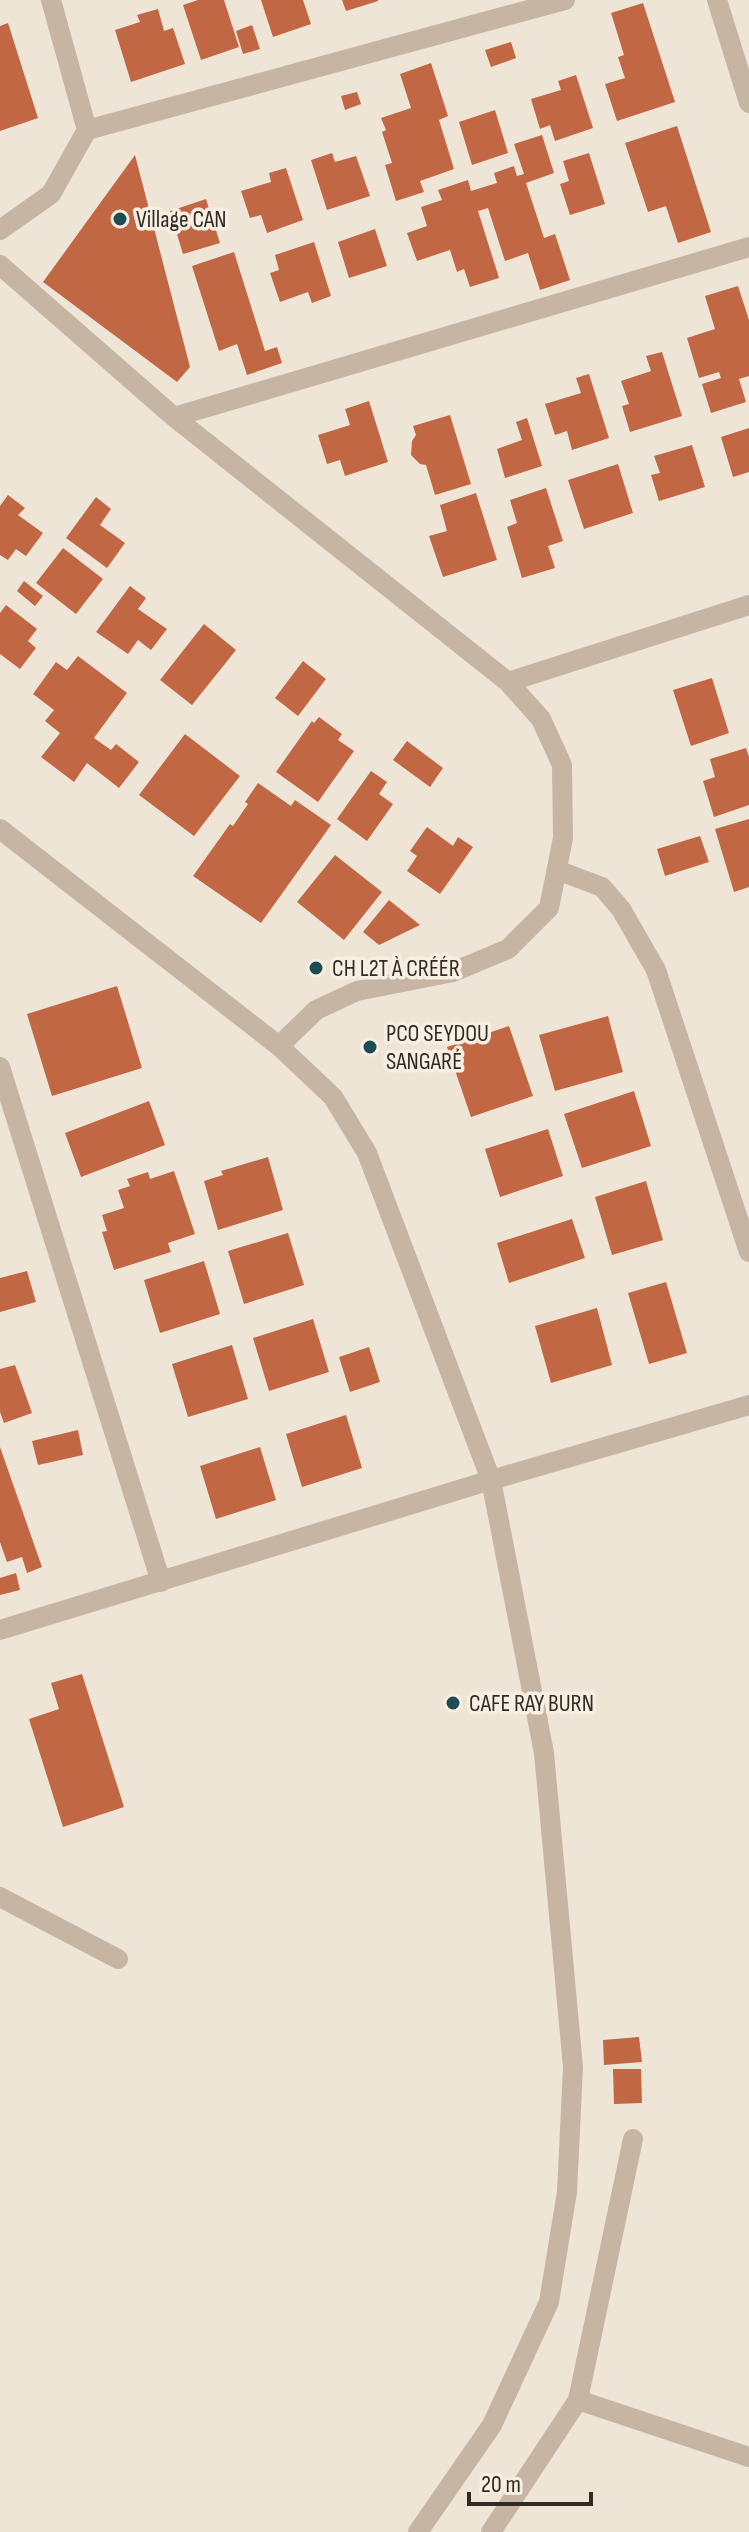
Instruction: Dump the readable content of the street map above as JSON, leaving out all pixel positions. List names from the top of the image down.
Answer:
{
  "places": [
    "Village CAN",
    "CH L2T À CRÉÉR",
    "PCO SEYDOU SANGARÉ",
    "CAFE RAY BURN"
  ],
  "scale_bar": "20 m"
}
